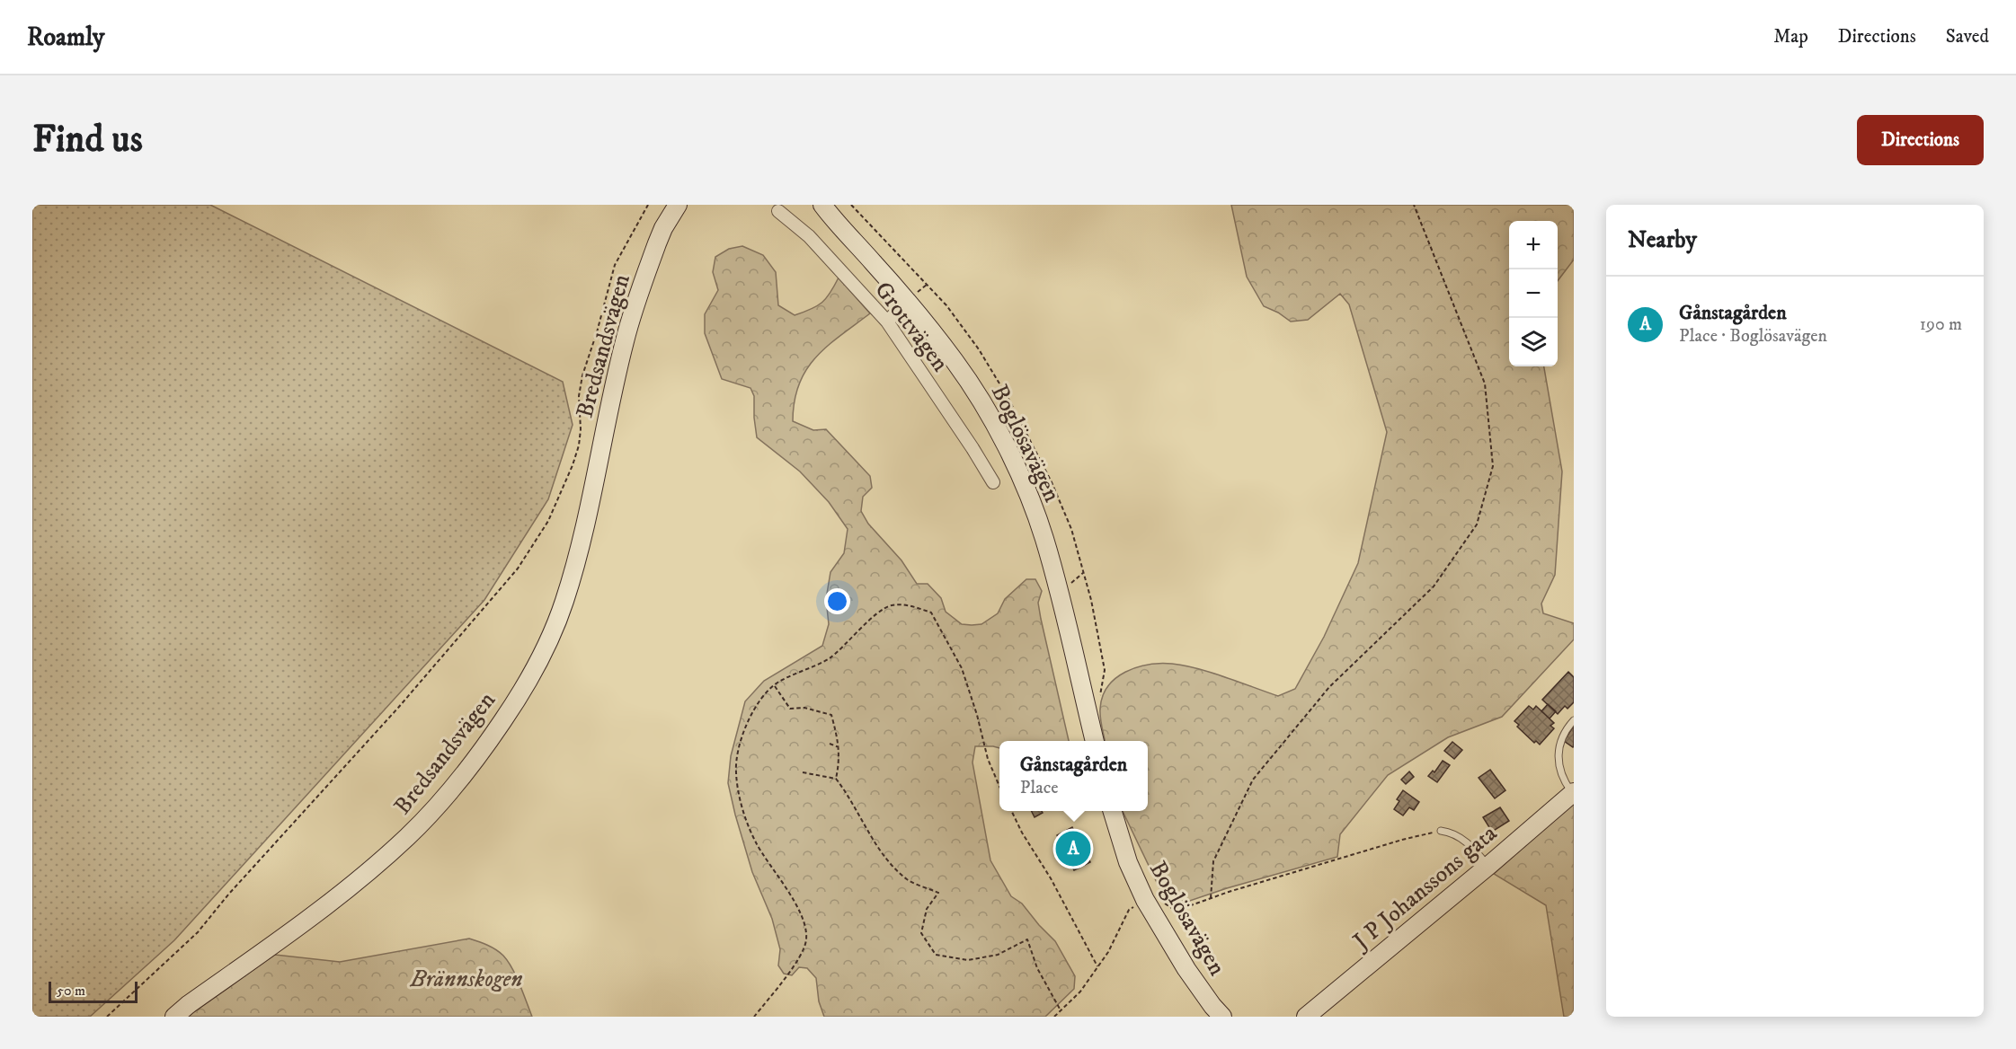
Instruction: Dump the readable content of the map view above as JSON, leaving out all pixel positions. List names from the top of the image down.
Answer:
{
  "streets": {
    "street": [
      "Grottvägen",
      "Bredsandsvägen",
      "Boglösavägen",
      "J P Johanssons gata"
    ]
  },
  "parks": ["Brännskogen"],
  "scale_bar": "50 m",
  "page": {
    "header": "Roamly",
    "nav": ["Map", "Directions", "Saved"],
    "buttons": "Directions",
    "title": "Find us",
    "heading": "Nearby",
    "map_buttons": ["+", "−"],
    "list": [
      {
        "mark": "A",
        "name": "Gånstagården",
        "note": "Place · Boglösavägen",
        "value": "190 m"
      }
    ],
    "popup": ["Gånstagården", "Place"],
    "pins": "A",
    "scale": "50 m"
  }
}
